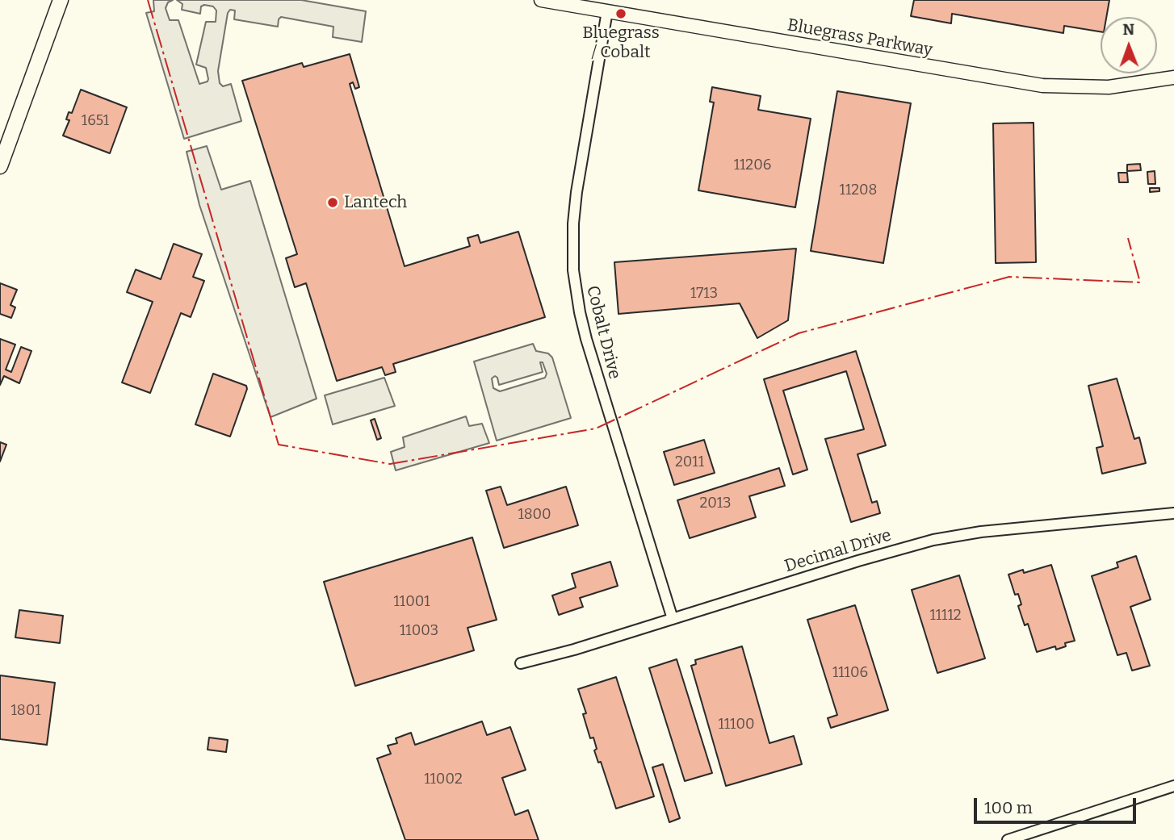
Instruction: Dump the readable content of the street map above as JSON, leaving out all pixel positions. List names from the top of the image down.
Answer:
{
  "streets": {
    "street": ["Bluegrass Parkway", "Cobalt Drive", "Decimal Drive"]
  },
  "crossings": [
    ["Bluegrass Parkway", "Cobalt Drive"],
    ["Cobalt Drive", "Decimal Drive"]
  ],
  "places": ["Bluegrass / Cobalt", "Lantech"],
  "house_numbers": [
    "1651",
    "11206",
    "11208",
    "1713",
    "2011",
    "2013",
    "1800",
    "11001",
    "11112",
    "11003",
    "11106",
    "1801",
    "11100",
    "11002"
  ],
  "scale_bar": "100 m",
  "north": "top"
}
